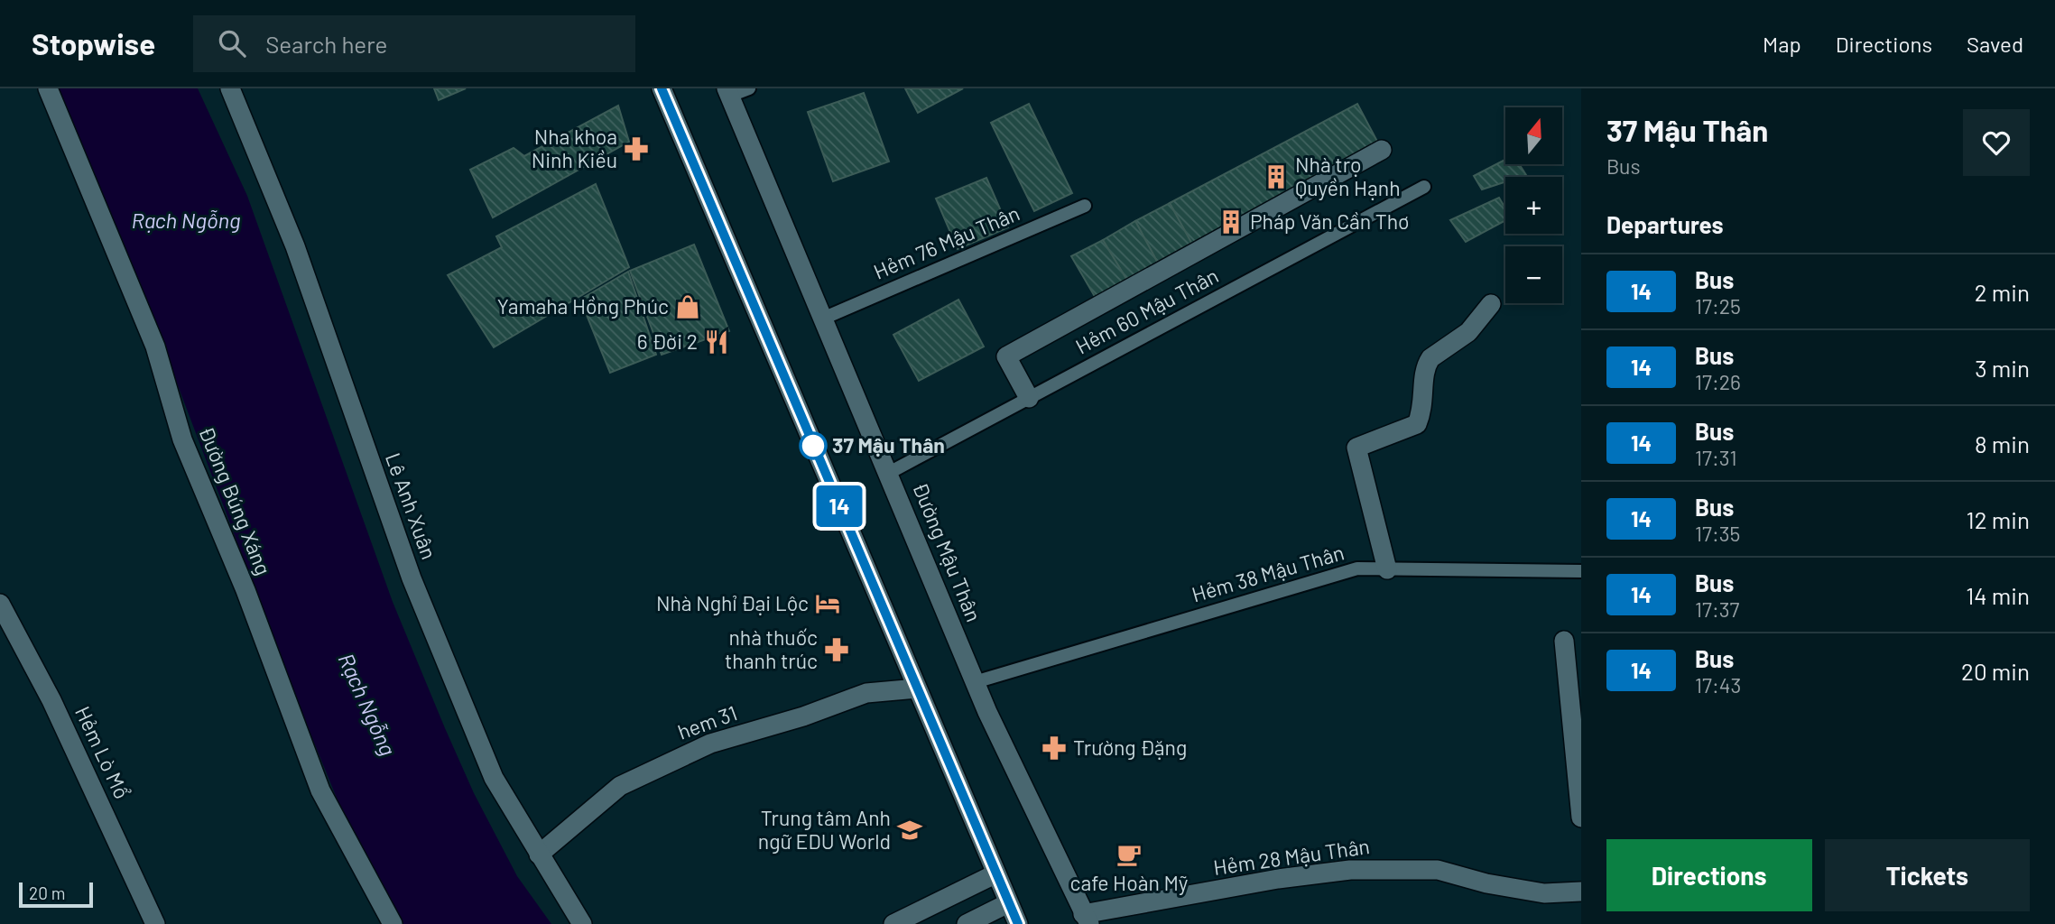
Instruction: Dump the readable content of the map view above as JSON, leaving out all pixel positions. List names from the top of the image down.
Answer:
{
  "streets": {
    "street": [
      "Đường Búng Xáng",
      "Lê Anh Xuân",
      "Đường Mậu Thân",
      "hem 31",
      "Hẻm Lò Mổ",
      "Hẻm 28 Mậu Thân"
    ],
    "lane": ["Hẻm 76 Mậu Thân", "Hẻm 60 Mậu Thân", "Hẻm 38 Mậu Thân"]
  },
  "crossings": [
    ["Hẻm 76 Mậu Thân", "Đường Mậu Thân"],
    ["Hẻm 60 Mậu Thân", "Đường Mậu Thân"],
    ["Lê Anh Xuân", "hem 31"],
    ["Đường Mậu Thân", "Hẻm 38 Mậu Thân"],
    ["Đường Mậu Thân", "Hẻm 28 Mậu Thân"]
  ],
  "water": ["Rạch Ngỗng"],
  "places": {
    "pharmacy": ["Nha khoa Ninh Kiều", "nhà thuốc thanh trúc", "Trường Đặng"],
    "building": ["Nhà trọ Quyền Hạnh", "Pháp Văn Cần Thơ"],
    "shop": ["Yamaha Hồng Phúc"],
    "restaurant": ["6 Đời 2"],
    "other": ["37 Mậu Thân"],
    "hotel": ["Nhà Nghỉ Đại Lộc"],
    "school or university": ["Trung tâm Anh ngữ EDU World"],
    "cafe": ["cafe Hoàn Mỹ"]
  },
  "lines": ["bus line 14"],
  "scale_bar": "20 m",
  "north": "top",
  "page": {
    "header": "Stopwise",
    "search": "Search here",
    "nav": ["Map", "Directions", "Saved"],
    "on_map": "14",
    "heading": [
      ["37 Mậu Thân", "Bus"],
      "Departures"
    ],
    "map_buttons": ["+", "−"],
    "list": [
      {
        "mark": "14",
        "name": "Bus",
        "note": "17:25",
        "value": "2 min"
      },
      {
        "mark": "14",
        "name": "Bus",
        "note": "17:26",
        "value": "3 min"
      },
      {
        "mark": "14",
        "name": "Bus",
        "note": "17:31",
        "value": "8 min"
      },
      {
        "mark": "14",
        "name": "Bus",
        "note": "17:35",
        "value": "12 min"
      },
      {
        "mark": "14",
        "name": "Bus",
        "note": "17:37",
        "value": "14 min"
      },
      {
        "mark": "14",
        "name": "Bus",
        "note": "17:43",
        "value": "20 min"
      }
    ],
    "buttons": ["Directions", "Tickets"],
    "scale": "20 m"
  }
}
